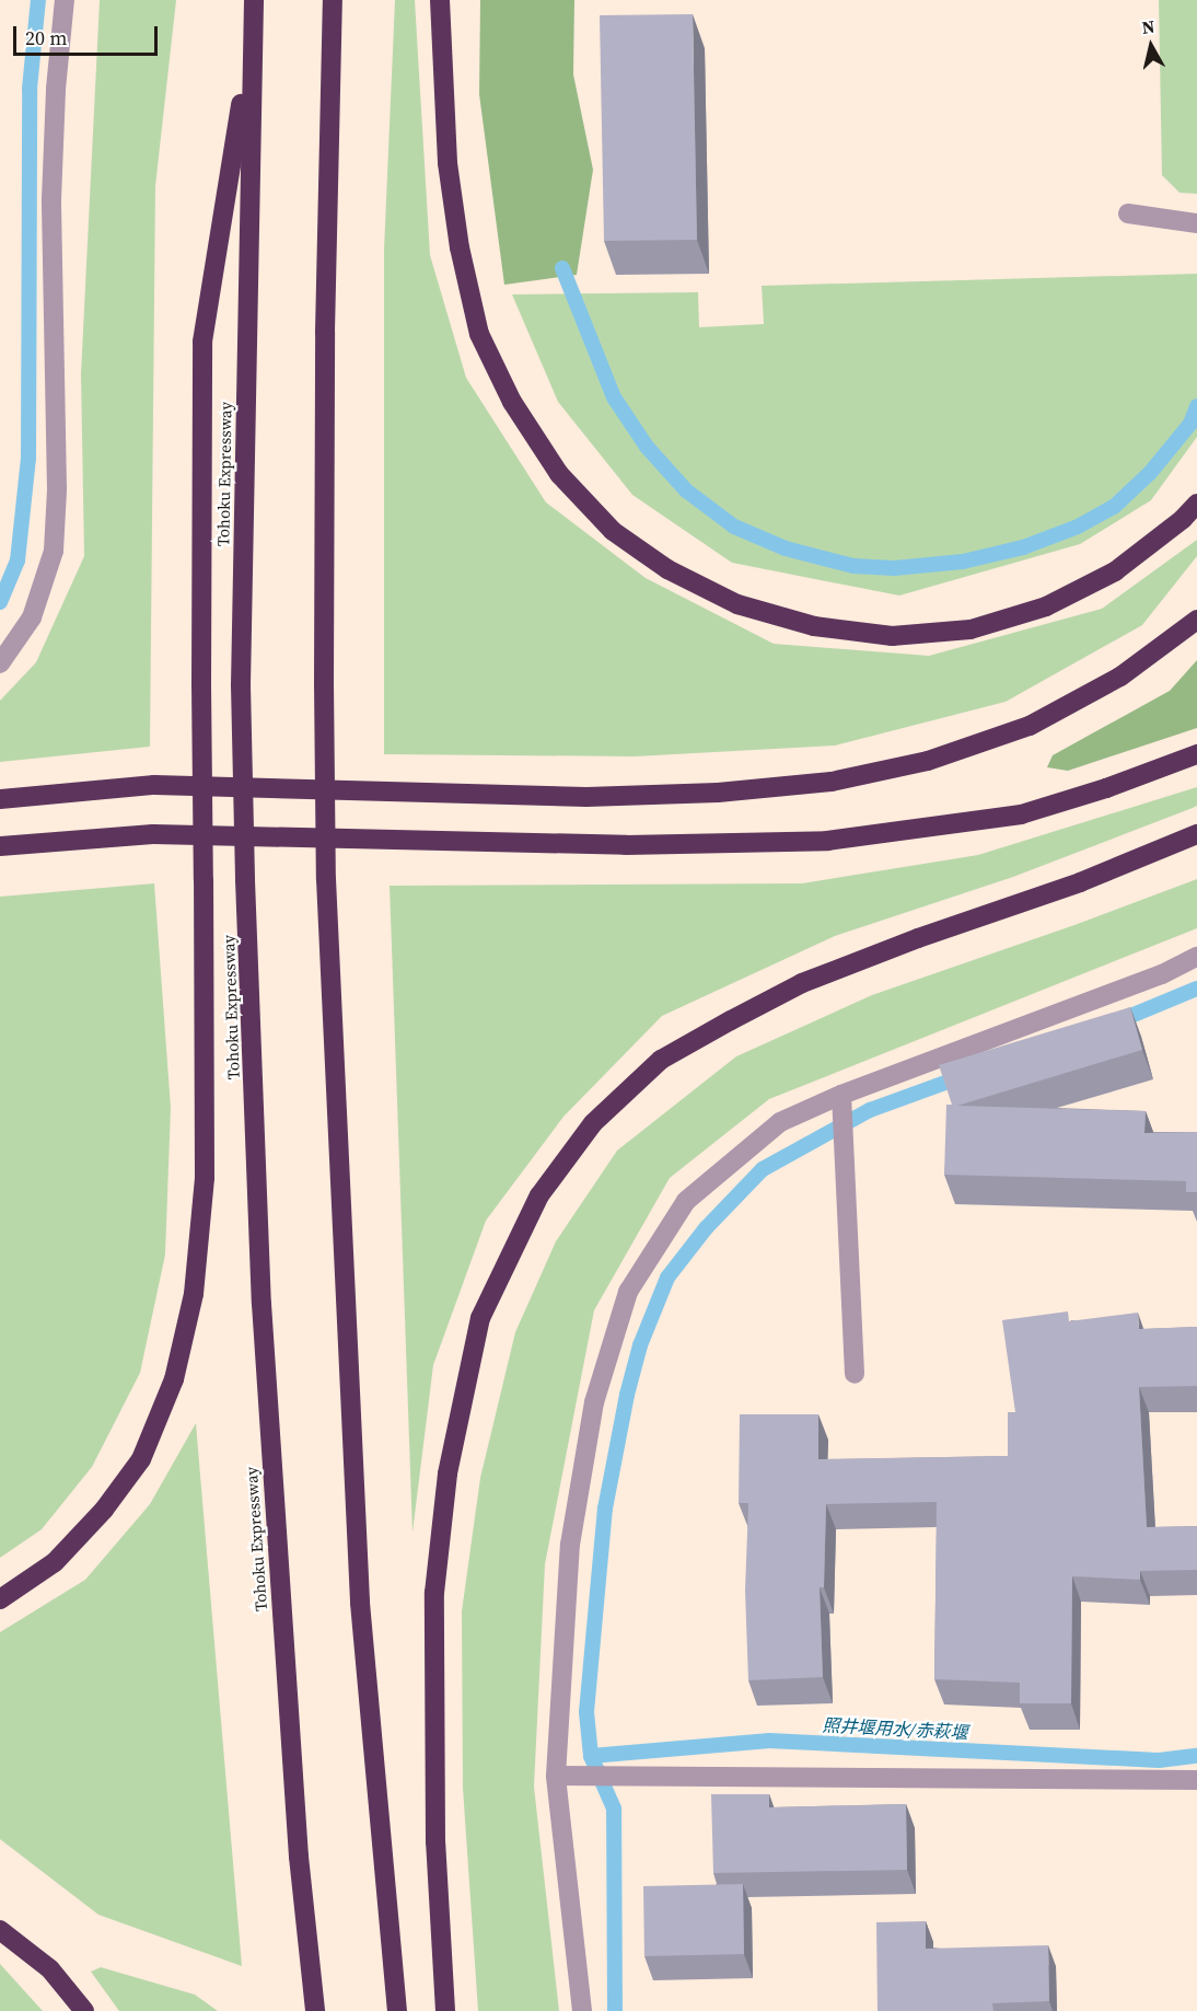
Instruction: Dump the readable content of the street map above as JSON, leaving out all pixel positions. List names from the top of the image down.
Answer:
{
  "streets": {
    "highway": ["Tohoku Expressway"]
  },
  "water": ["照井堰用水/赤萩堰"],
  "scale_bar": "20 m",
  "north": "top"
}
